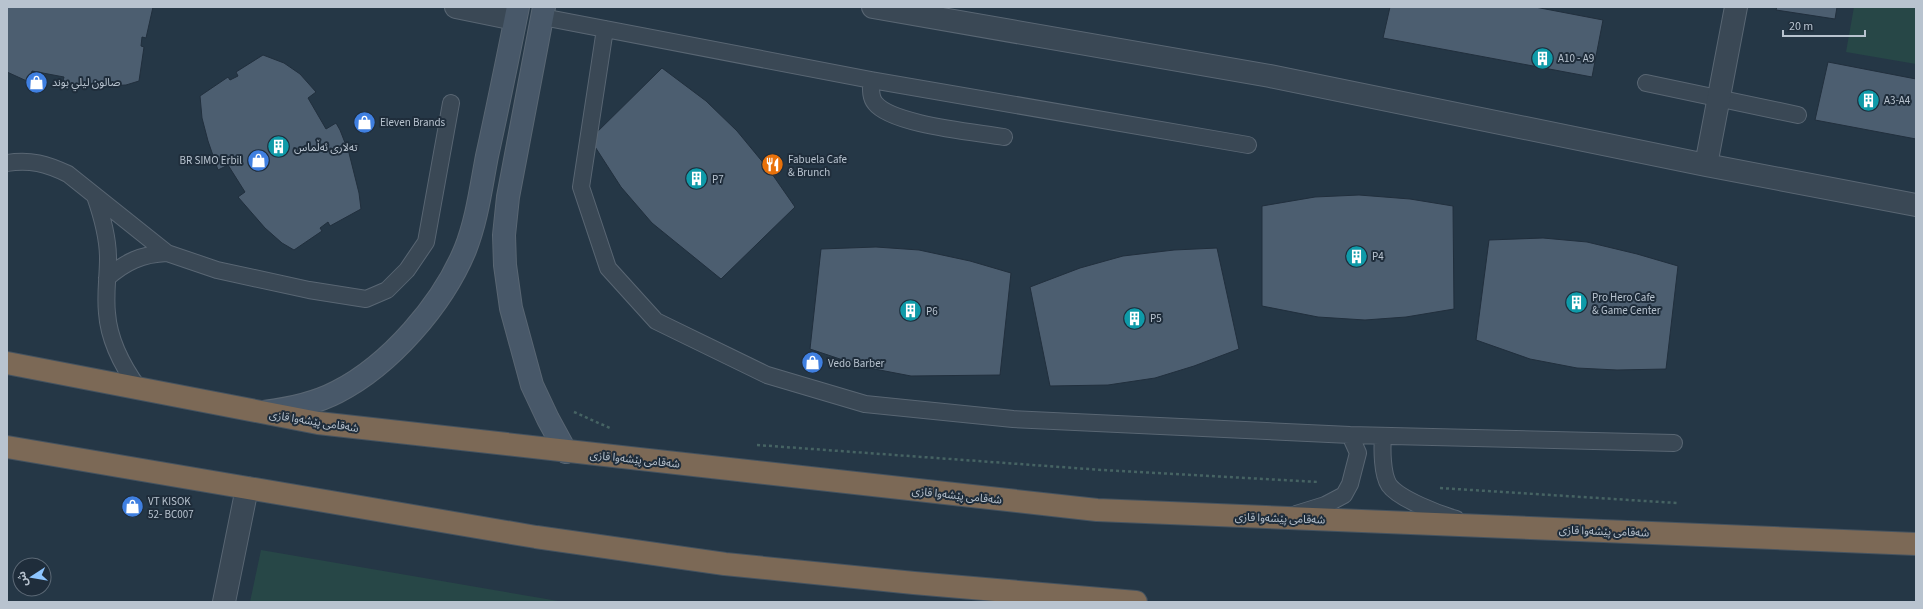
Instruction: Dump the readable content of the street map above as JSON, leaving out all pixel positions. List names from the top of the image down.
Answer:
{
  "streets": {
    "highway": ["شەقامی پێشەوا قازی"]
  },
  "places": {
    "building": [
      "A10 - A9",
      "A3-A4",
      "تەلاری ئەڵماس",
      "P7",
      "P4",
      "Pro Hero Cafe & Game Center",
      "P6",
      "P5"
    ],
    "shop": [
      "صالون ليلي بوند",
      "Eleven Brands",
      "BR SIMO Erbil",
      "Vedo Barber",
      "VT KISOK 52- BC007"
    ],
    "restaurant": ["Fabuela Cafe & Brunch"]
  },
  "scale_bar": "20 m",
  "north": "left"
}
